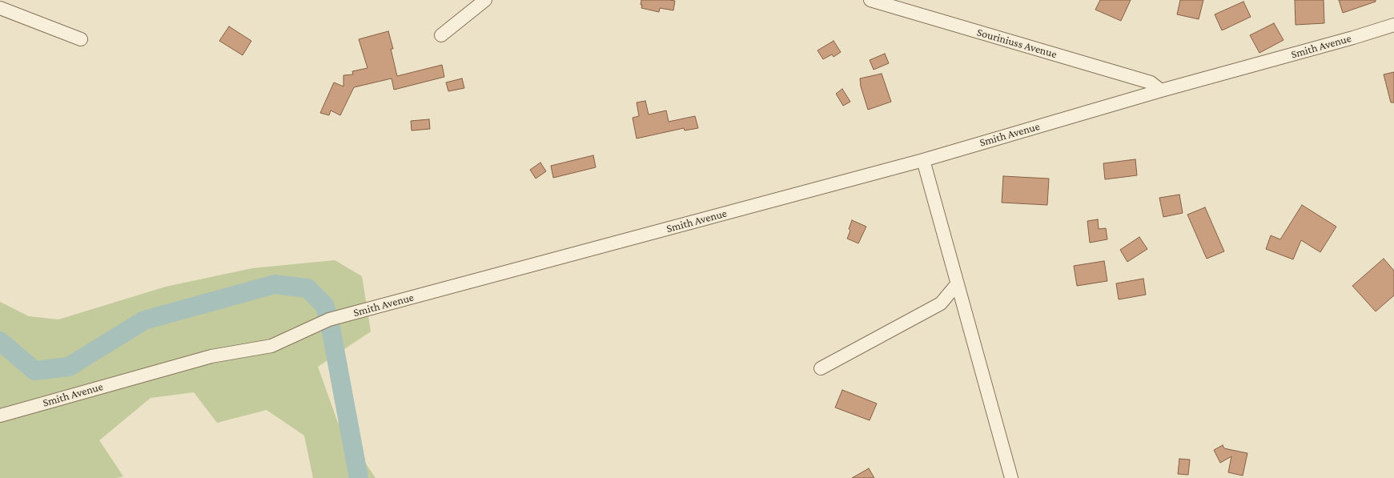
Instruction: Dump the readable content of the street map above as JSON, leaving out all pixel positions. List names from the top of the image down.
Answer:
{
  "streets": {
    "street": ["Souriniuss Avenue", "Smith Avenue"]
  },
  "crossings": [
    ["Souriniuss Avenue", "Smith Avenue"]
  ]
}
